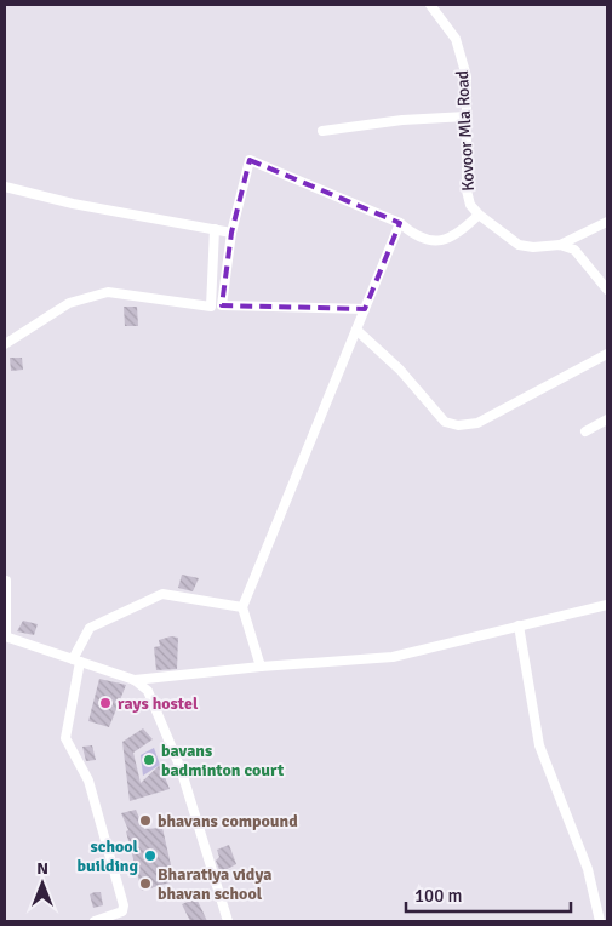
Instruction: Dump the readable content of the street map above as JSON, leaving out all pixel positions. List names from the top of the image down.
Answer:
{
  "streets": {
    "street": ["Kovoor Mla Road"]
  },
  "places": [
    "rays hostel",
    "bavans badminton court",
    "bhavans compound",
    "school building",
    "Bharatiya vidya bhavan school"
  ],
  "scale_bar": "100 m",
  "north": "top"
}
